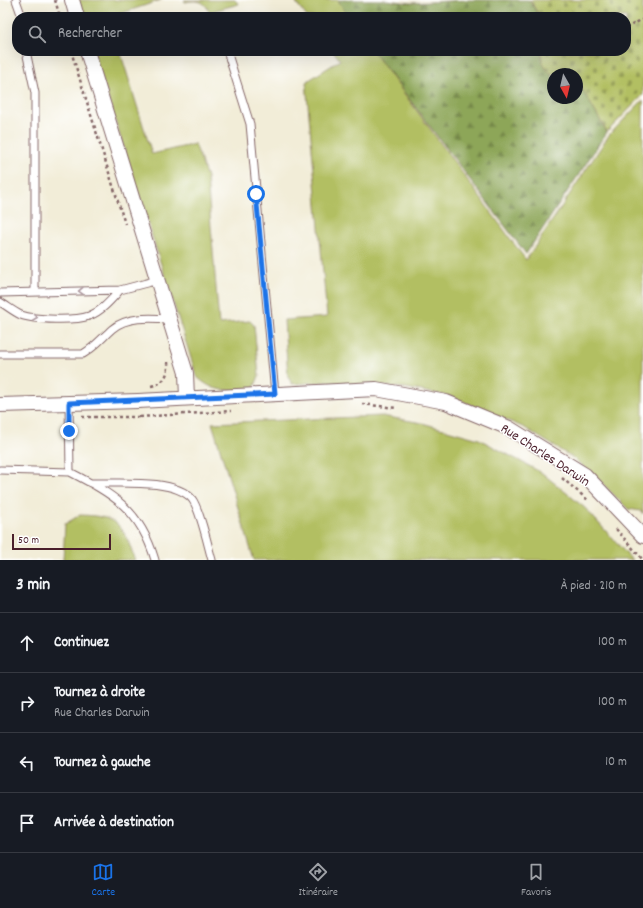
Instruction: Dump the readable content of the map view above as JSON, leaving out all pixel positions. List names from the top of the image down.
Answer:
{
  "streets": {
    "street": ["Rue Charles Darwin"]
  },
  "scale_bar": "50 m",
  "north": "bottom",
  "page": {
    "search": "Rechercher",
    "scale": "50 m",
    "heading": ["3 min", "À pied · 210 m"],
    "list": [
      ["Continuez", "100 m"],
      ["Tournez à droite", "Rue Charles Darwin", "100 m"],
      ["Tournez à gauche", "10 m"],
      "Arrivée à destination"
    ],
    "nav": ["Carte", "Itinéraire", "Favoris"]
  }
}
